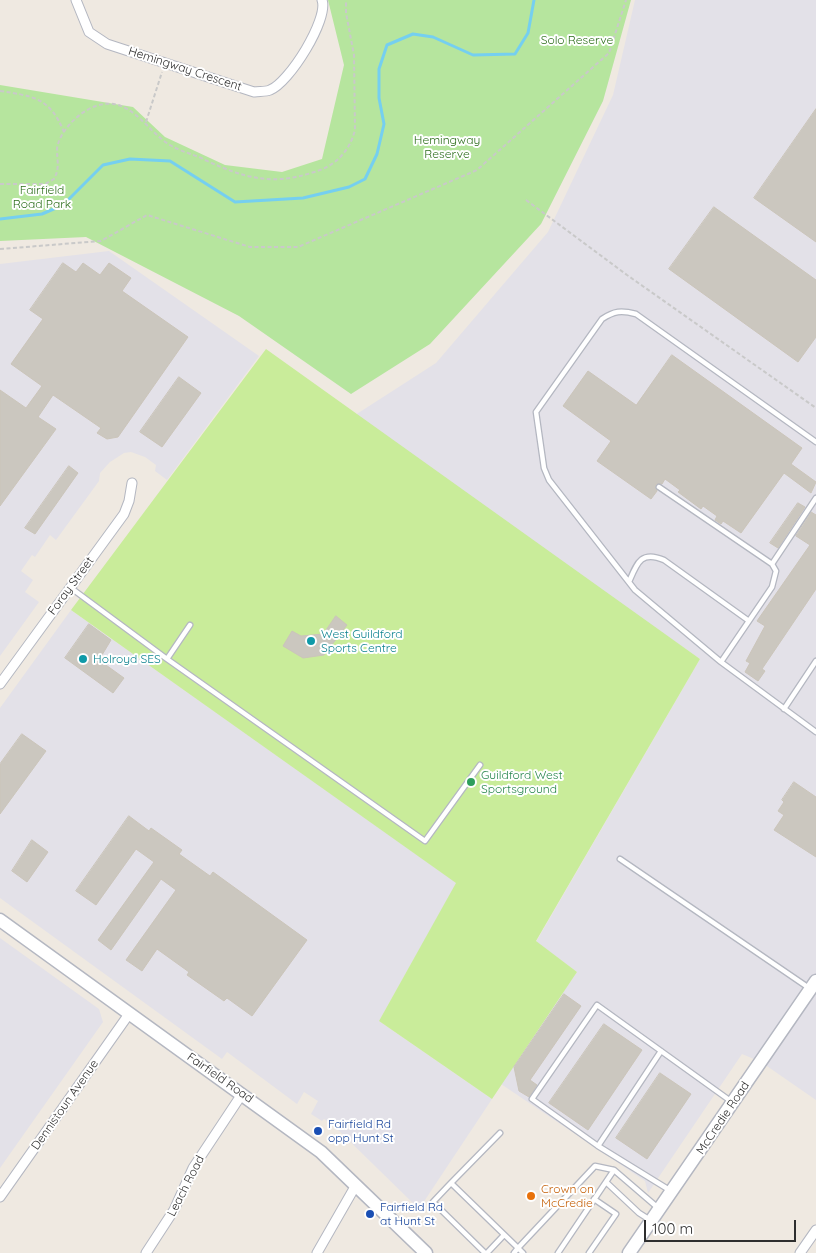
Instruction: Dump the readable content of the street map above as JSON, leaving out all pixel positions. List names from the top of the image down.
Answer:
{
  "streets": {
    "main road": ["Fairfield Road", "McCredie Road"],
    "street": [
      "Hemingway Crescent",
      "Foray Street",
      "Dennistoun Avenue",
      "Leach Road"
    ]
  },
  "crossings": [
    ["Fairfield Road", "Dennistoun Avenue"],
    ["Fairfield Road", "Leach Road"]
  ],
  "parks": ["Solo Reserve", "Hemingway Reserve", "Fairfield Road Park"],
  "places": [
    "West Guildford Sports Centre",
    "Holroyd SES",
    "Guildford West Sportsground",
    "Fairfield Rd opp Hunt St",
    "Crown on McCredie",
    "Fairfield Rd at Hunt St"
  ],
  "scale_bar": "100 m"
}
